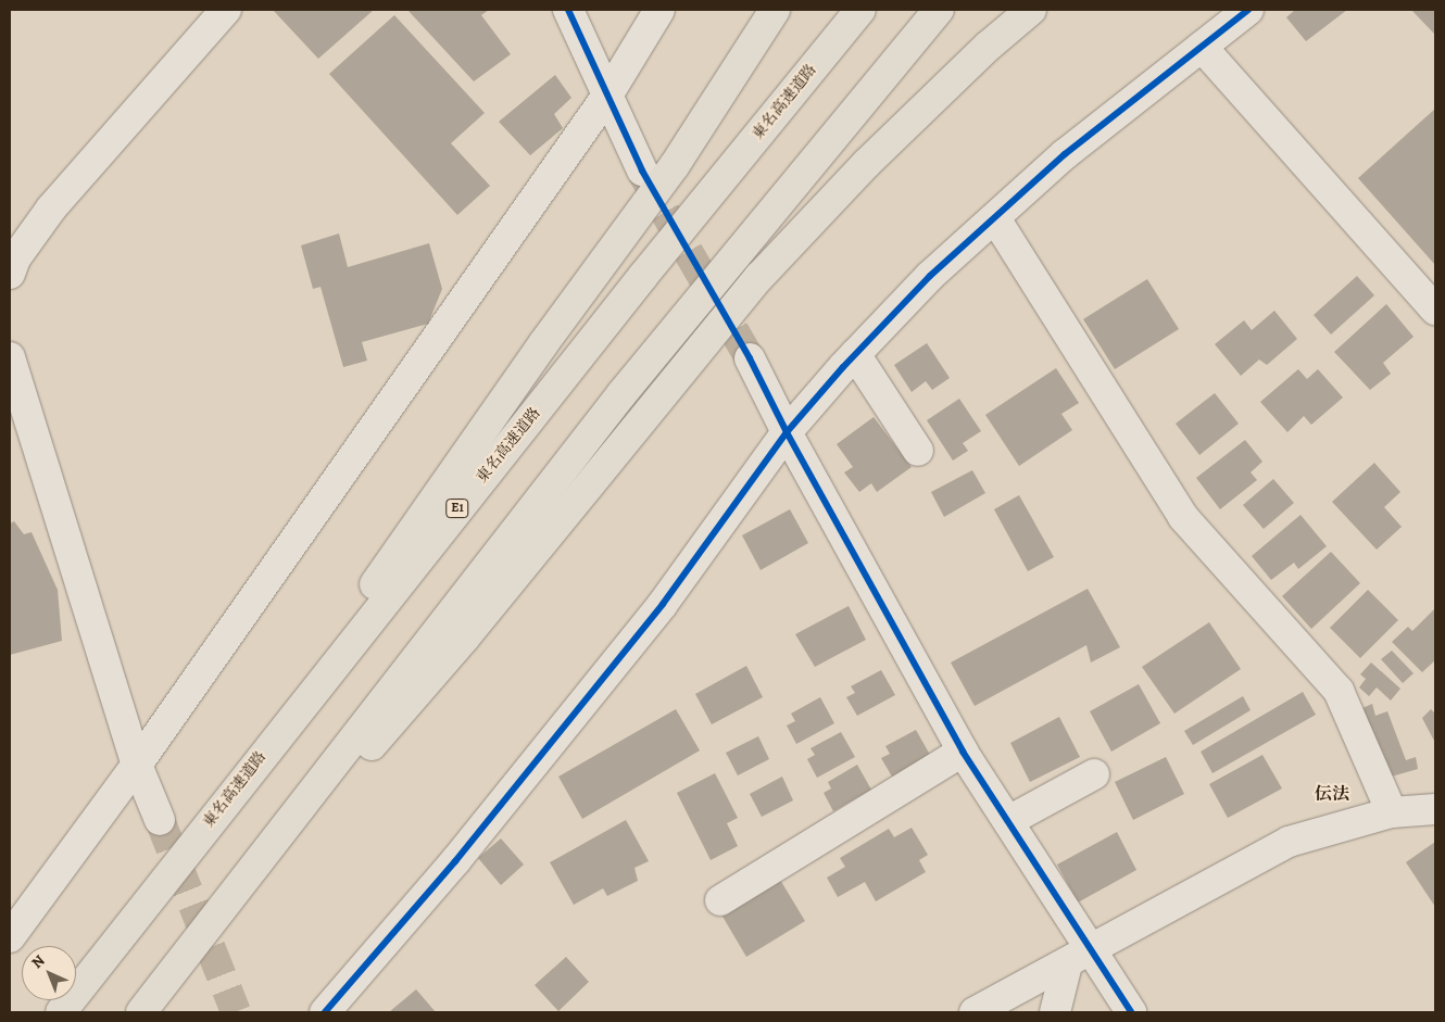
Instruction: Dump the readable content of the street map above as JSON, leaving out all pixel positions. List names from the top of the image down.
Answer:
{
  "streets": {
    "highway": ["東名高速道路", "E1"]
  },
  "districts": ["伝法"],
  "north": "top left"
}
